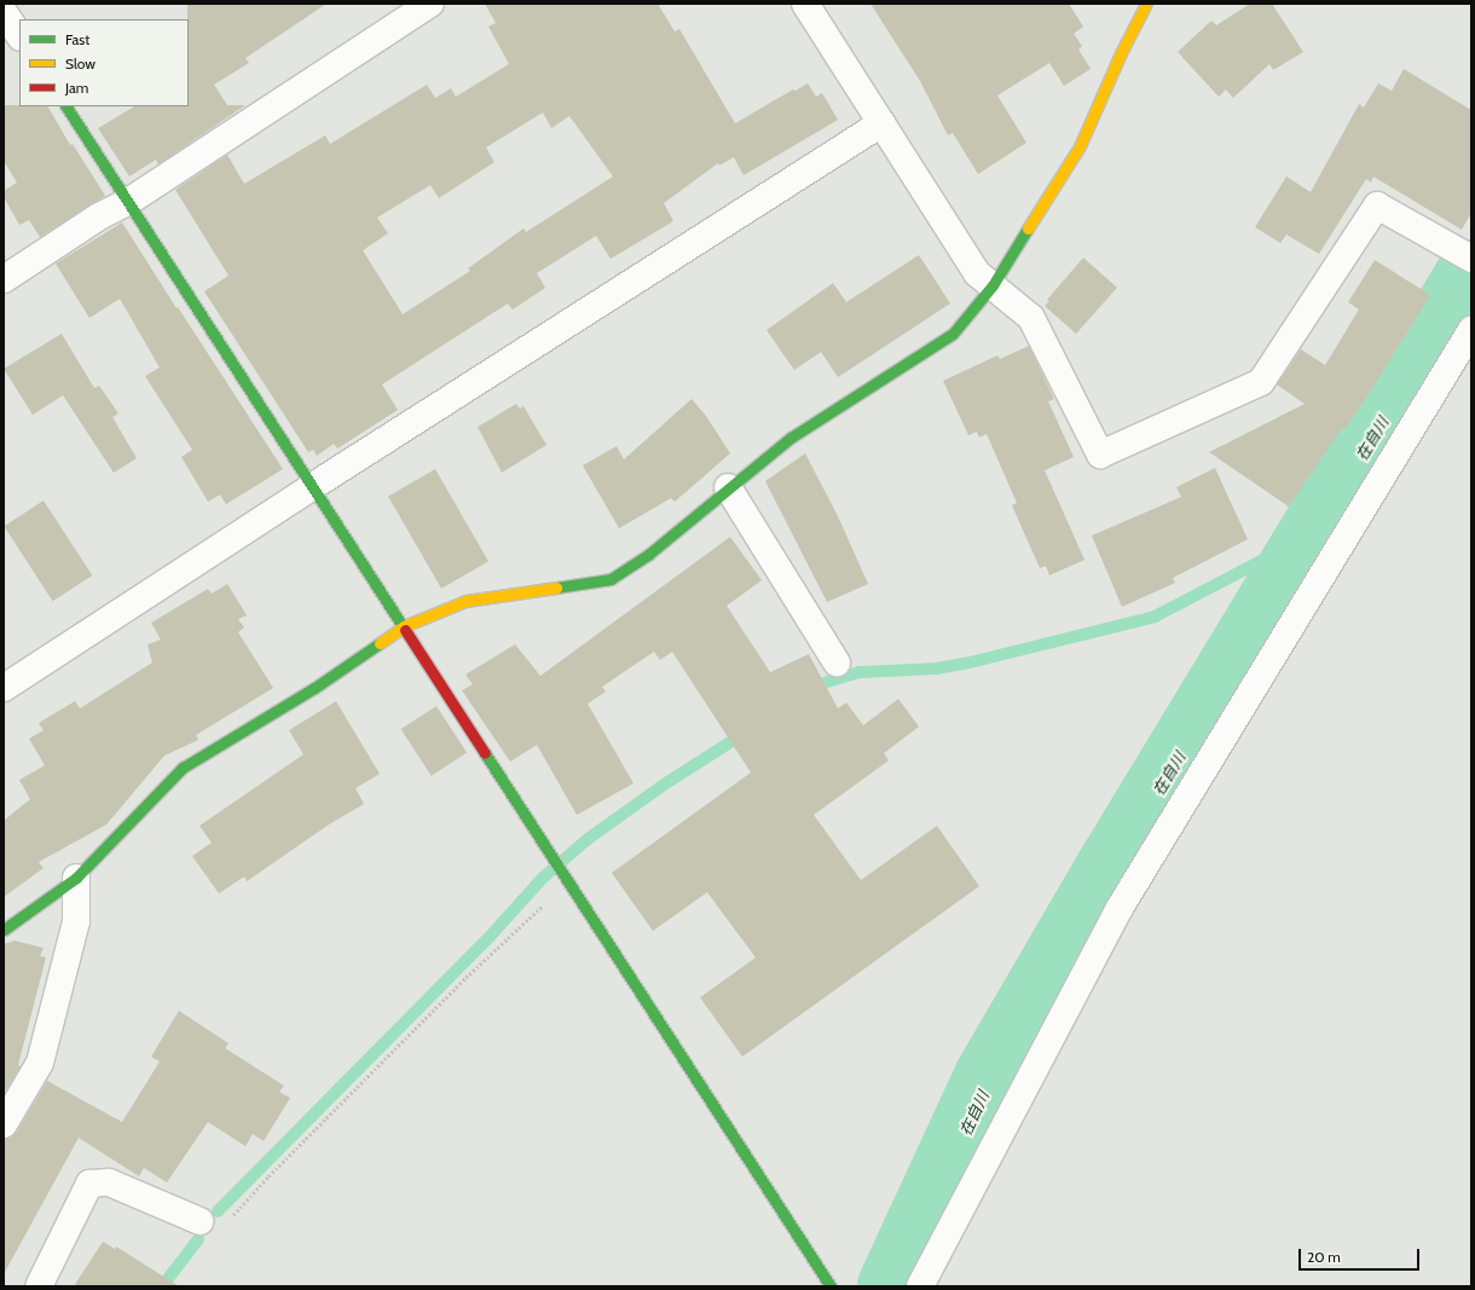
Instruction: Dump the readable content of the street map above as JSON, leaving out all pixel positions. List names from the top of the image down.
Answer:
{
  "water": ["在自川"],
  "legend": ["Fast", "Slow", "Jam"],
  "scale_bar": "20 m"
}
